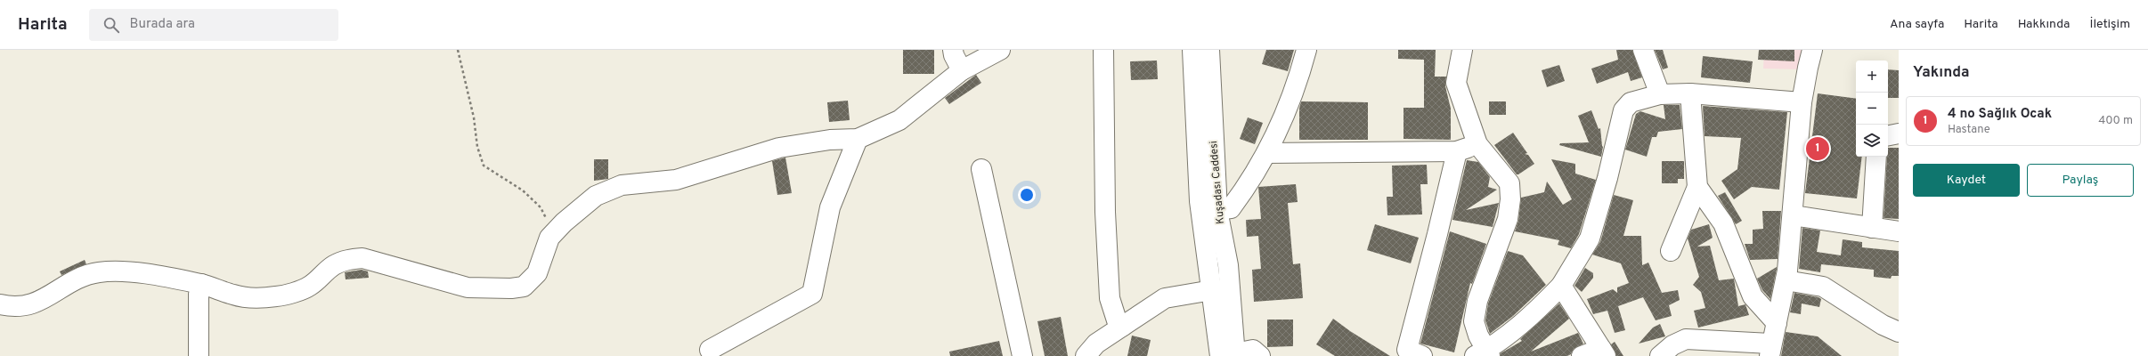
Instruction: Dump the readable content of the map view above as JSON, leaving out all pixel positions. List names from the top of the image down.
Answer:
{
  "streets": {
    "street": ["Kuşadası Caddesi"]
  },
  "page": {
    "header": "Harita",
    "search": "Burada ara",
    "nav": [
      "Ana sayfa",
      "Harita",
      "Hakkında",
      "İletişim"
    ],
    "heading": "Yakında",
    "map_buttons": ["+", "−"],
    "list": [
      {
        "mark": "1",
        "name": "4 no Sağlık Ocak",
        "note": "Hastane",
        "value": "400 m"
      }
    ],
    "pins": "1",
    "buttons": ["Kaydet", "Paylaş"]
  }
}
